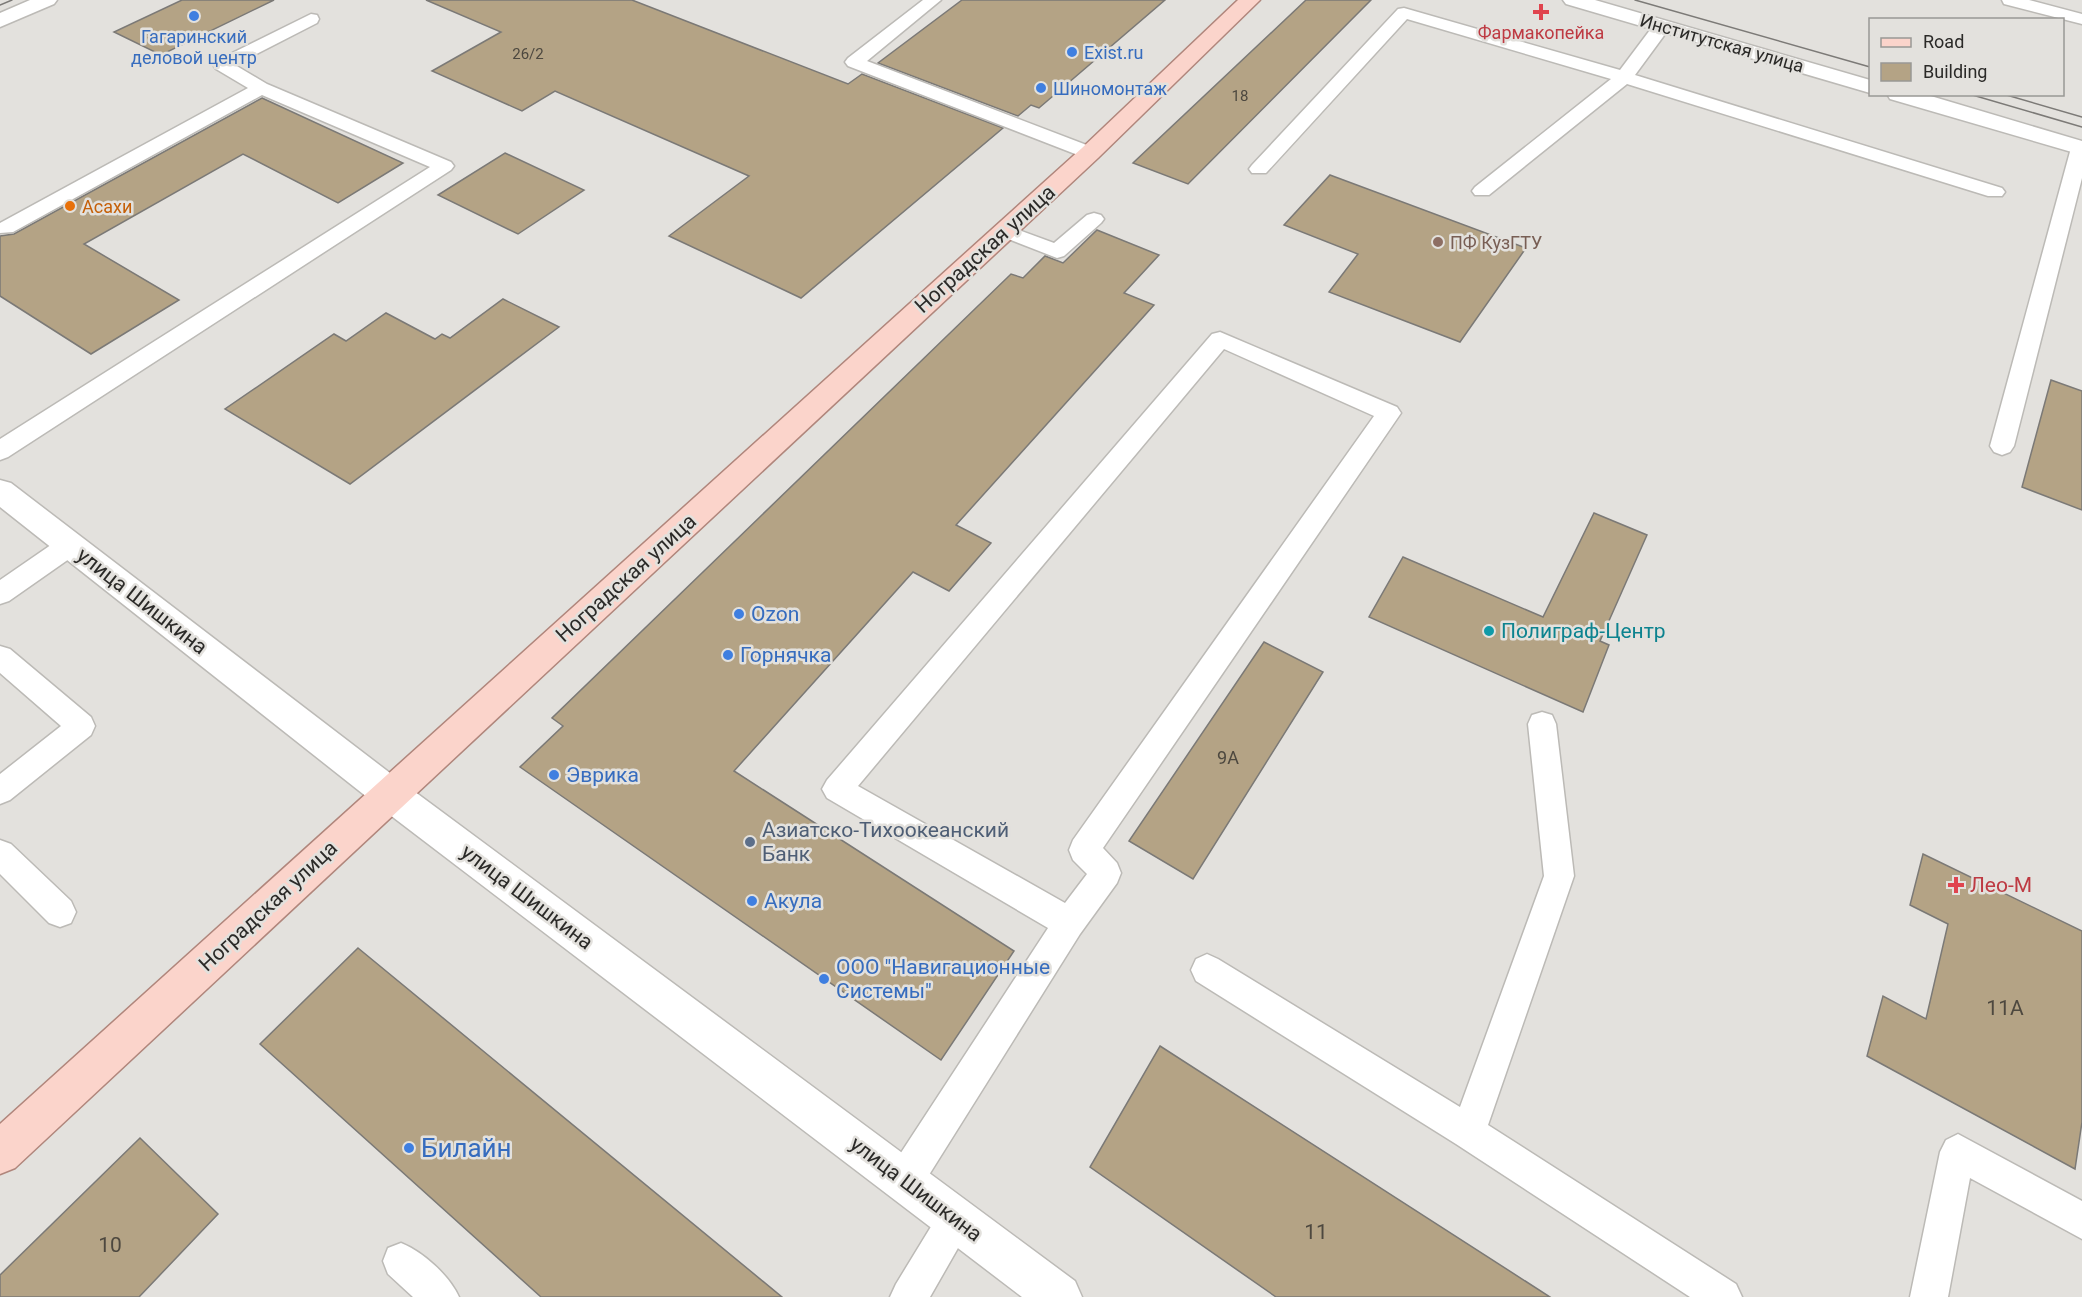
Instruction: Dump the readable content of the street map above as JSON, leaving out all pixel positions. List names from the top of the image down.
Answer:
{
  "streets": {
    "main road": ["Институтская улица", "Ноградская улица", "улица Шишкина"]
  },
  "crossings": [
    ["Ноградская улица", "улица Шишкина"]
  ],
  "places": {
    "health": ["Фармакопейка", "Лео-М"],
    "other": [
      "Гагаринский деловой центр",
      "Exist.ru",
      "Шиномонтаж",
      "Асахи",
      "ПФ КузГТУ",
      "Ozon",
      "Полиграф-Центр",
      "Горнячка",
      "Эврика",
      "Азиатско-Тихоокеанский Банк",
      "Акула",
      "ООО \"Навигационные Системы\"",
      "Билайн"
    ]
  },
  "house_numbers": [
    "26/2",
    "18",
    "9А",
    "11А",
    "11",
    "10"
  ],
  "legend": ["Road", "Building"]
}
